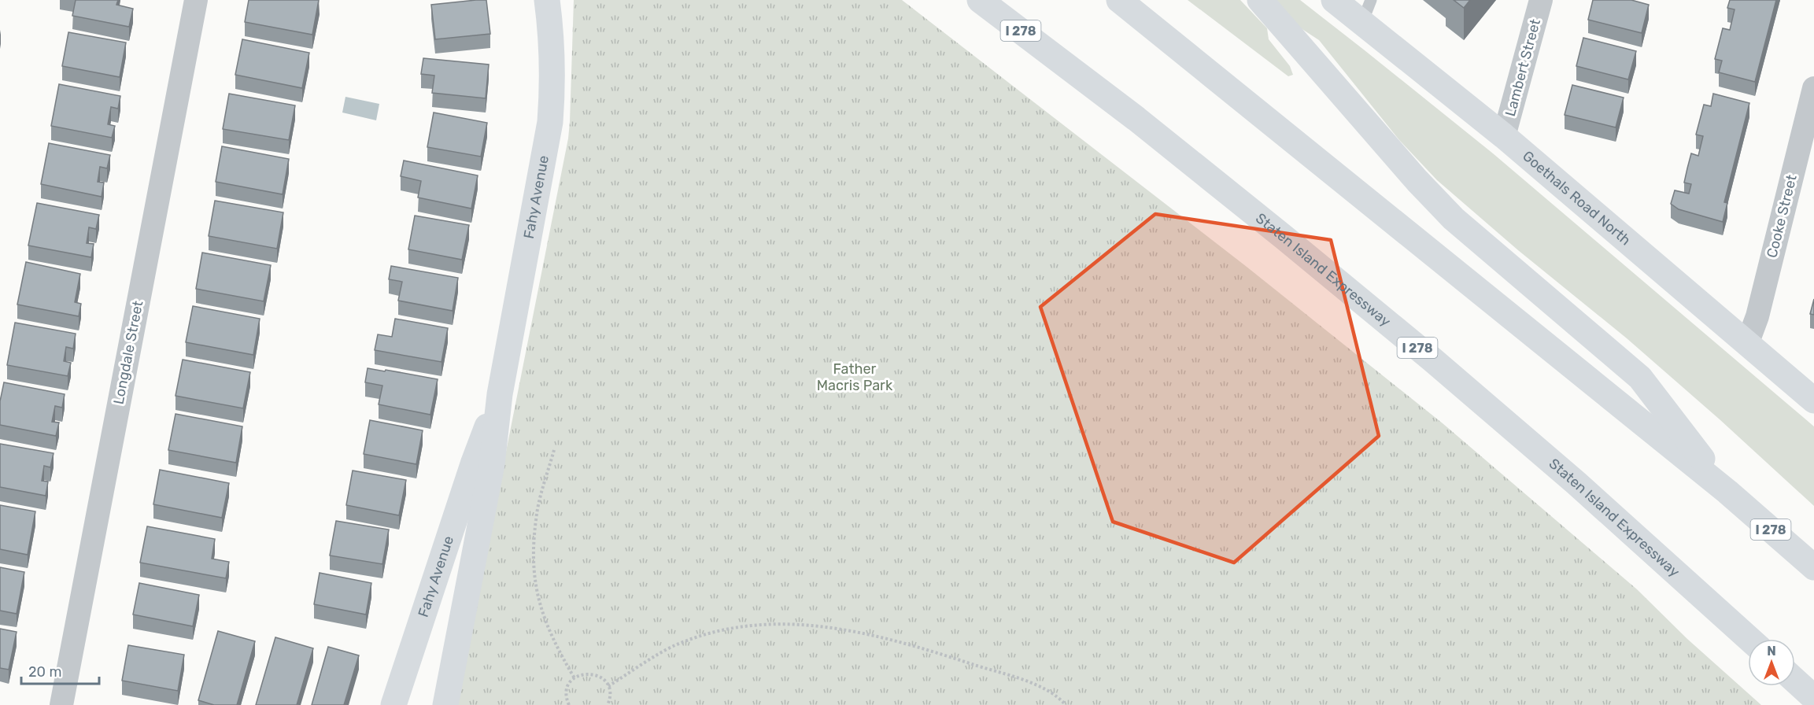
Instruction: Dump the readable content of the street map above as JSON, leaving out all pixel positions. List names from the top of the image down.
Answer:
{
  "streets": {
    "main road": [
      "I 278",
      "Goethals Road North",
      "Fahy Avenue",
      "Staten Island Expressway"
    ],
    "street": ["Lambert Street", "Cooke Street", "Longdale Street"]
  },
  "crossings": [
    ["Lambert Street", "Goethals Road North"],
    ["Goethals Road North", "Cooke Street"]
  ],
  "parks": ["Father Macris Park"],
  "scale_bar": "20 m",
  "north": "top"
}
